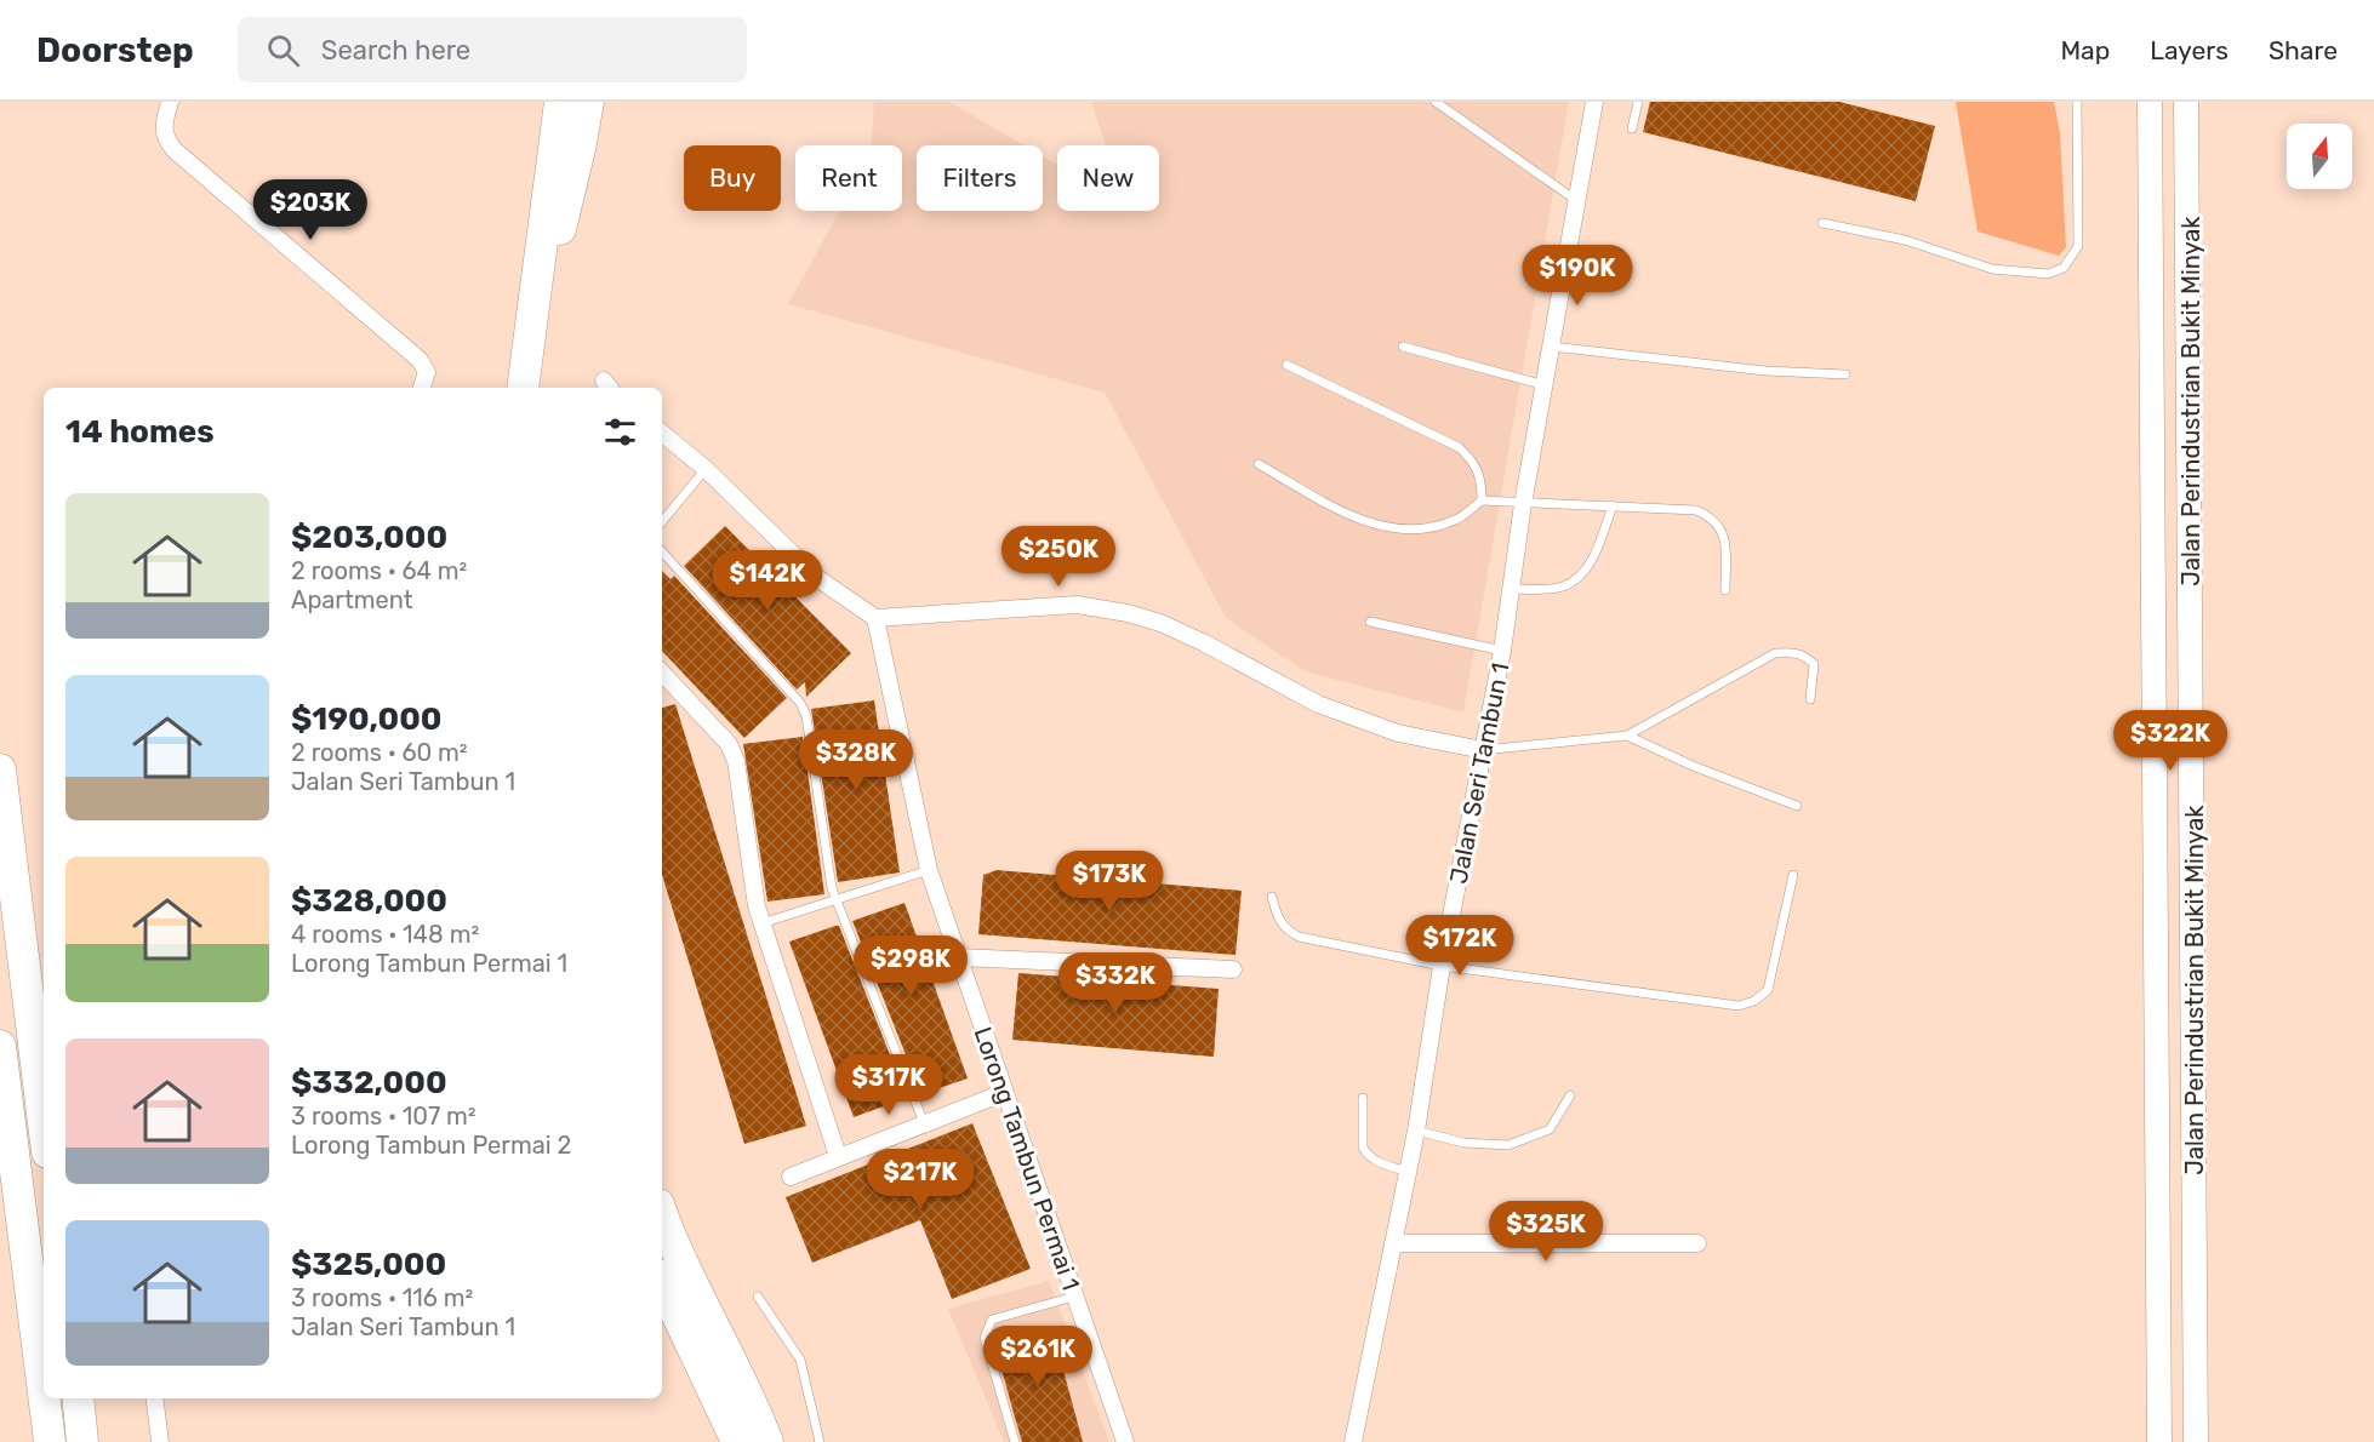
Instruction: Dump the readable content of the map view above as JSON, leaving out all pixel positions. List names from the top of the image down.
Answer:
{
  "streets": {
    "main road": ["Jalan Perindustrian Bukit Minyak"],
    "street": ["Jalan Seri Tambun 1", "Lorong Tambun Permai 1"]
  },
  "north": "top",
  "page": {
    "header": "Doorstep",
    "search": "Search here",
    "nav": ["Map", "Layers", "Share"],
    "chip": [
      "Buy",
      "Rent",
      "Filters",
      "New"
    ],
    "price": [
      "$203K",
      "$190K",
      "$250K",
      "$142K",
      "$322K",
      "$328K",
      "$173K",
      "$172K",
      "$298K",
      "$332K",
      "$317K",
      "$217K",
      "$325K",
      "$261K"
    ],
    "heading": "14 homes",
    "list": [
      {
        "name": "$203,000",
        "note": "2 rooms · 64 m² · Apartment"
      },
      {
        "name": "$190,000",
        "note": "2 rooms · 60 m² · Jalan Seri Tambun 1"
      },
      {
        "name": "$328,000",
        "note": "4 rooms · 148 m² · Lorong Tambun Permai 1"
      },
      {
        "name": "$332,000",
        "note": "3 rooms · 107 m² · Lorong Tambun Permai 2"
      },
      {
        "name": "$325,000",
        "note": "3 rooms · 116 m² · Jalan Seri Tambun 1"
      }
    ]
  }
}
